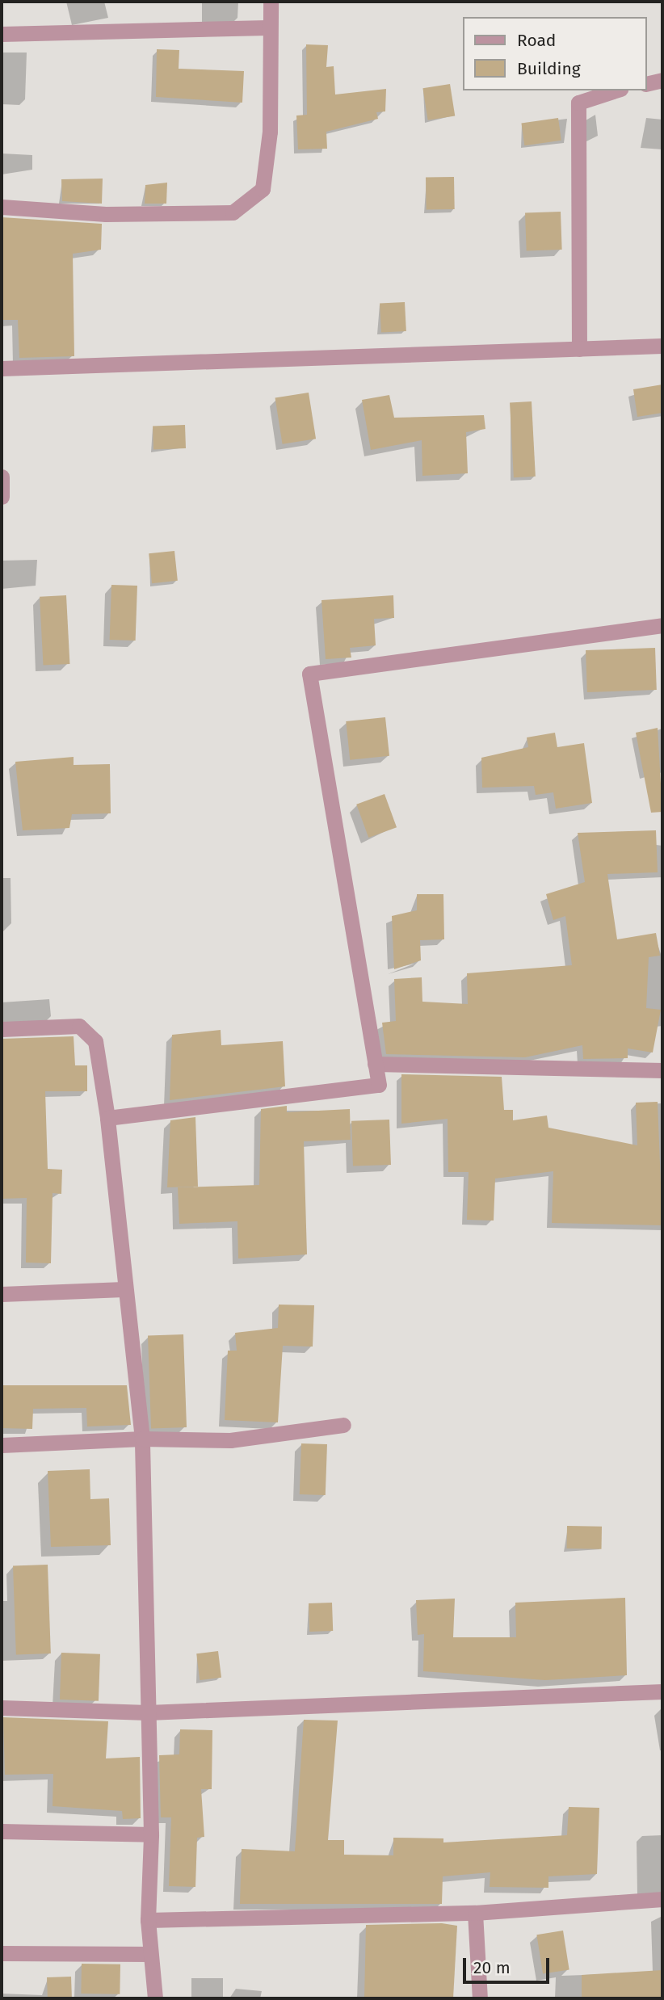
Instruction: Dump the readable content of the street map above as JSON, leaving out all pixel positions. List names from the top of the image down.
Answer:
{
  "legend": ["Road", "Building"],
  "scale_bar": "20 m"
}
